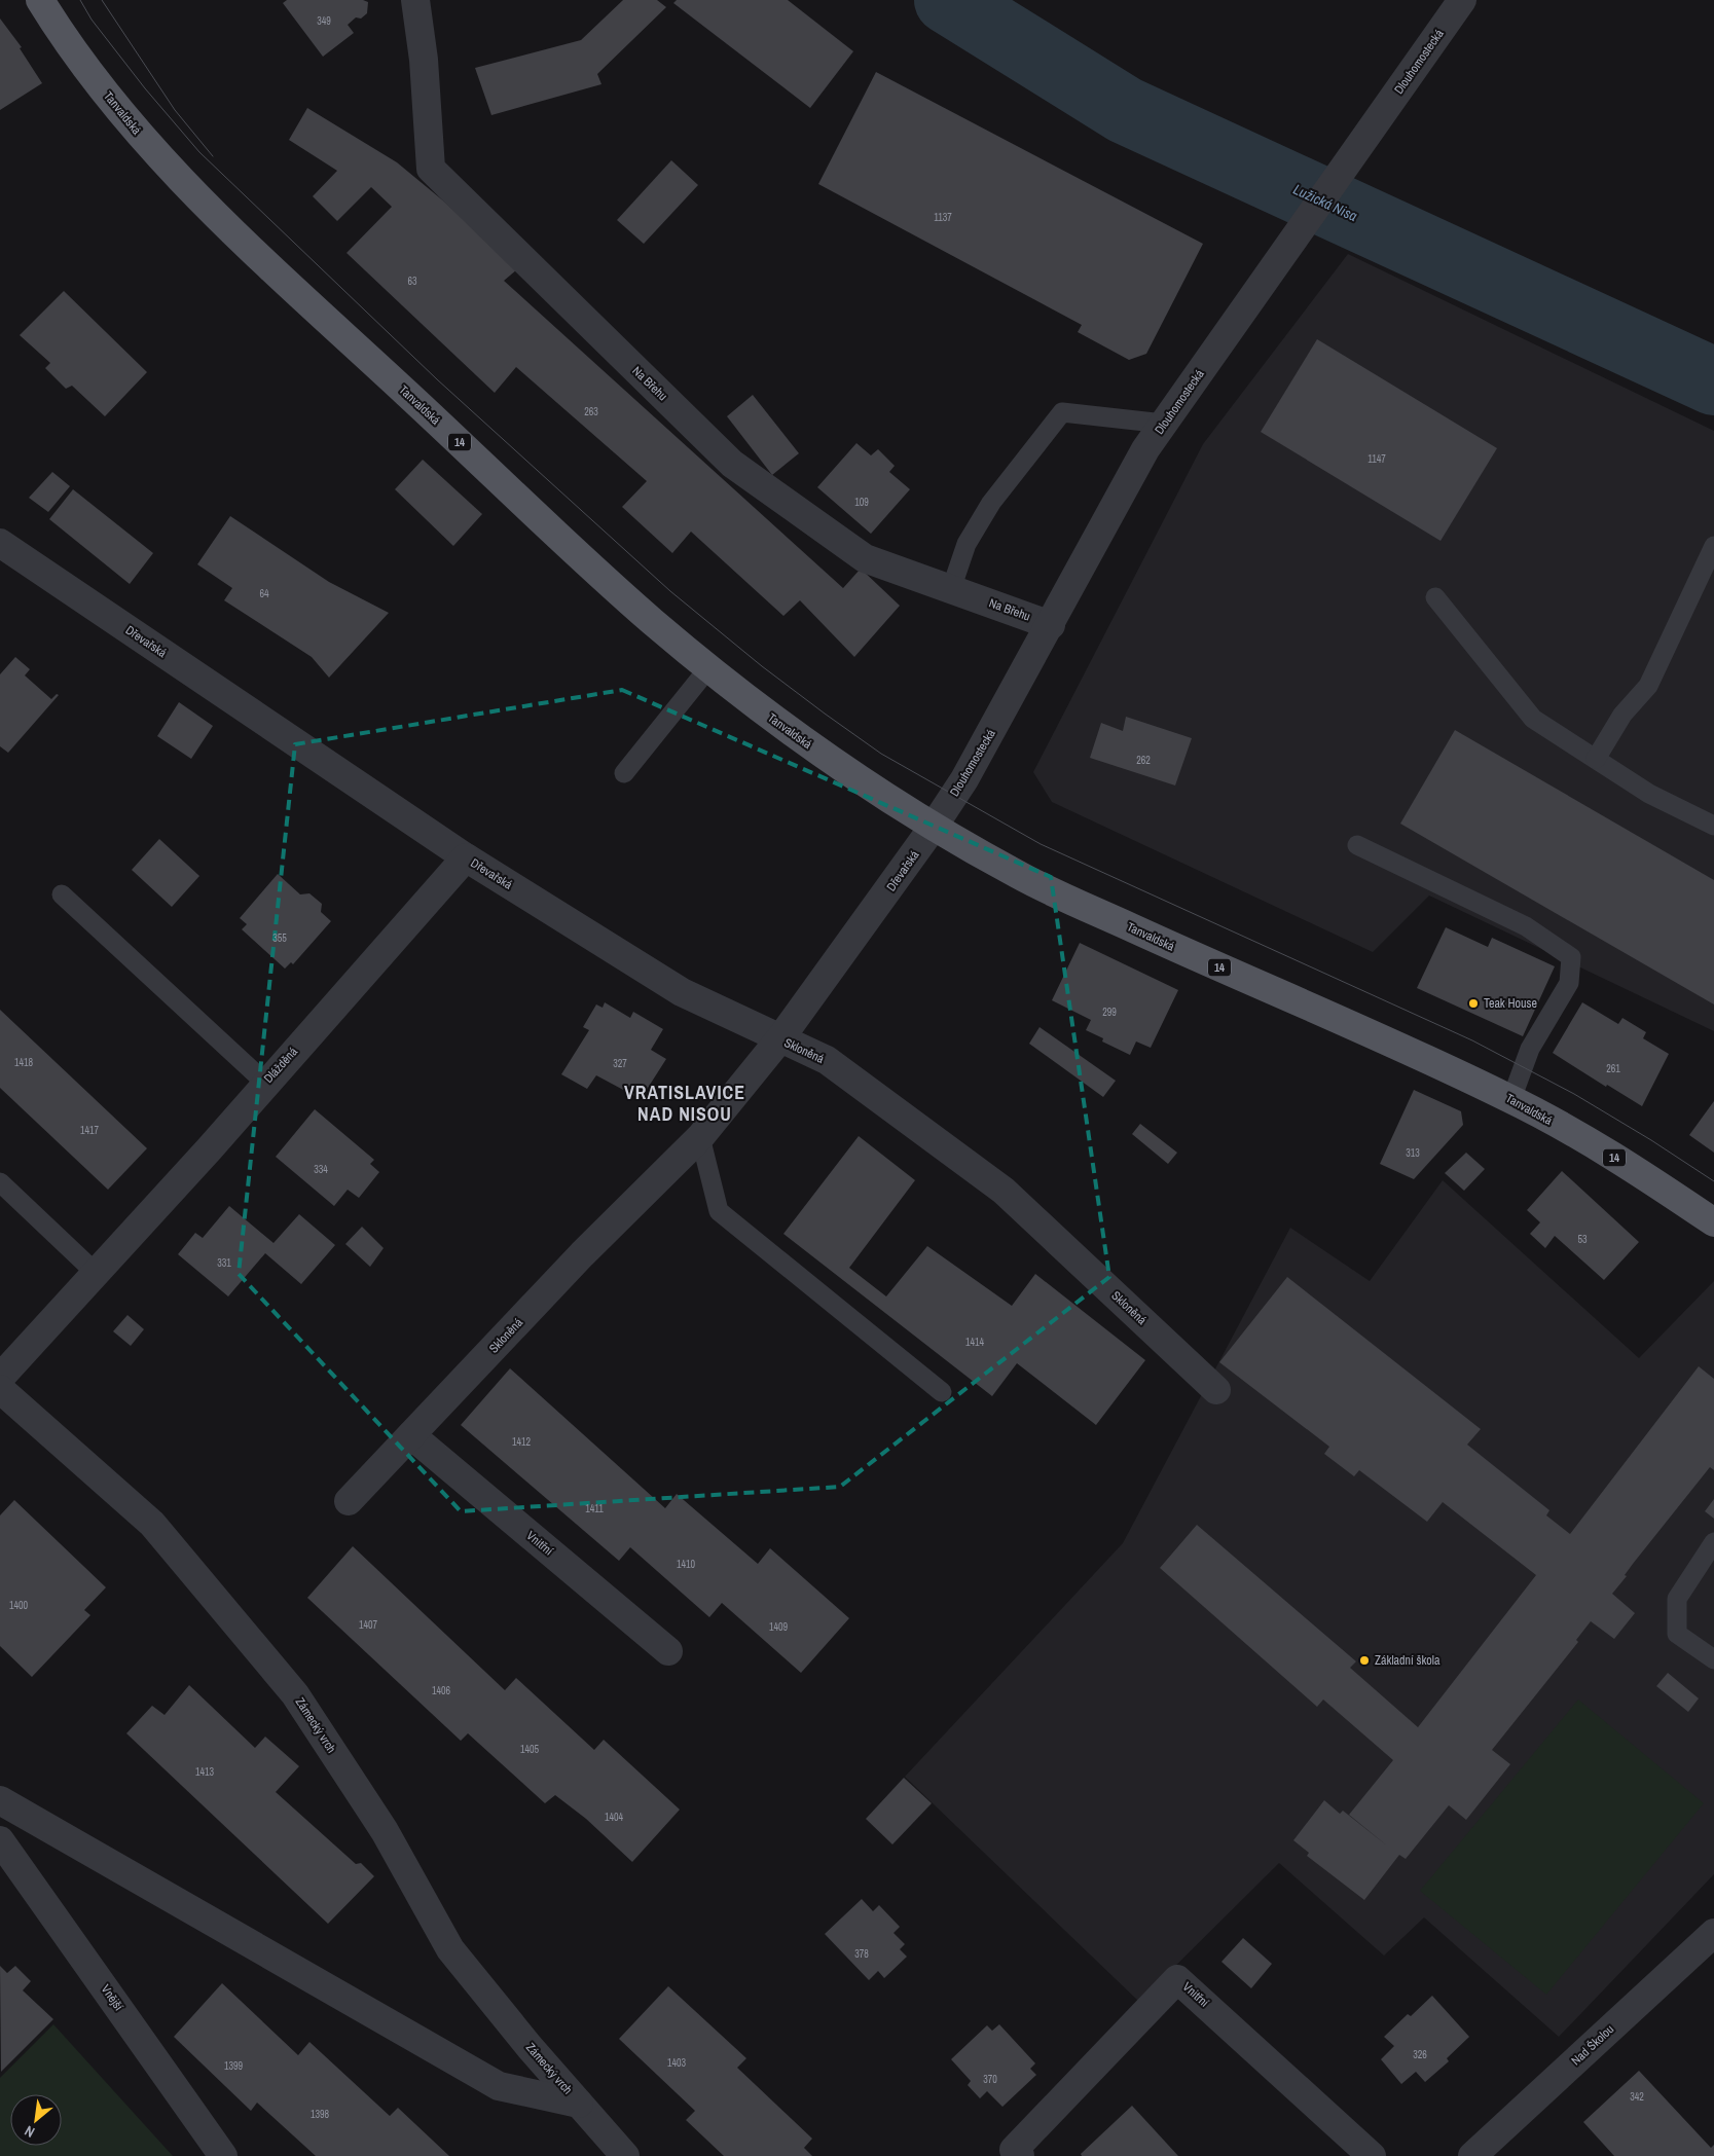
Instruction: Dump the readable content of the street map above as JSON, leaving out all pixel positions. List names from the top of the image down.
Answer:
{
  "streets": {
    "main road": ["Tanvaldská", "14"],
    "street": [
      "Dlouhomostecká",
      "Na Břehu",
      "Dřevařská",
      "Skloněná",
      "Dlážděná",
      "Vnitřní",
      "Zámecký vrch",
      "Vnější",
      "Nad Školou"
    ]
  },
  "crossings": [
    ["Dlouhomostecká", "Tanvaldská"],
    ["Dlouhomostecká", "Na Břehu"],
    ["Dlouhomostecká", "Dřevařská"],
    ["Tanvaldská", "Dřevařská"],
    ["Dřevařská", "Skloněná"],
    ["Dřevařská", "Dlážděná"],
    ["Skloněná", "Vnitřní"]
  ],
  "districts": ["VRATISLAVICE NAD NISOU"],
  "water": ["Lužická Nisa"],
  "places": ["Teak House", "Základní škola"],
  "house_numbers": [
    "349",
    "1137",
    "63",
    "263",
    "1147",
    "109",
    "64",
    "262",
    "355",
    "299",
    "1418",
    "327",
    "261",
    "1417",
    "313",
    "334",
    "53",
    "331",
    "1414",
    "1412",
    "1411",
    "1410",
    "1400",
    "1407",
    "1409",
    "1406",
    "1405",
    "1413",
    "1404",
    "378",
    "326",
    "1403",
    "1399",
    "370",
    "342",
    "1398"
  ],
  "north": "bottom left"
}
